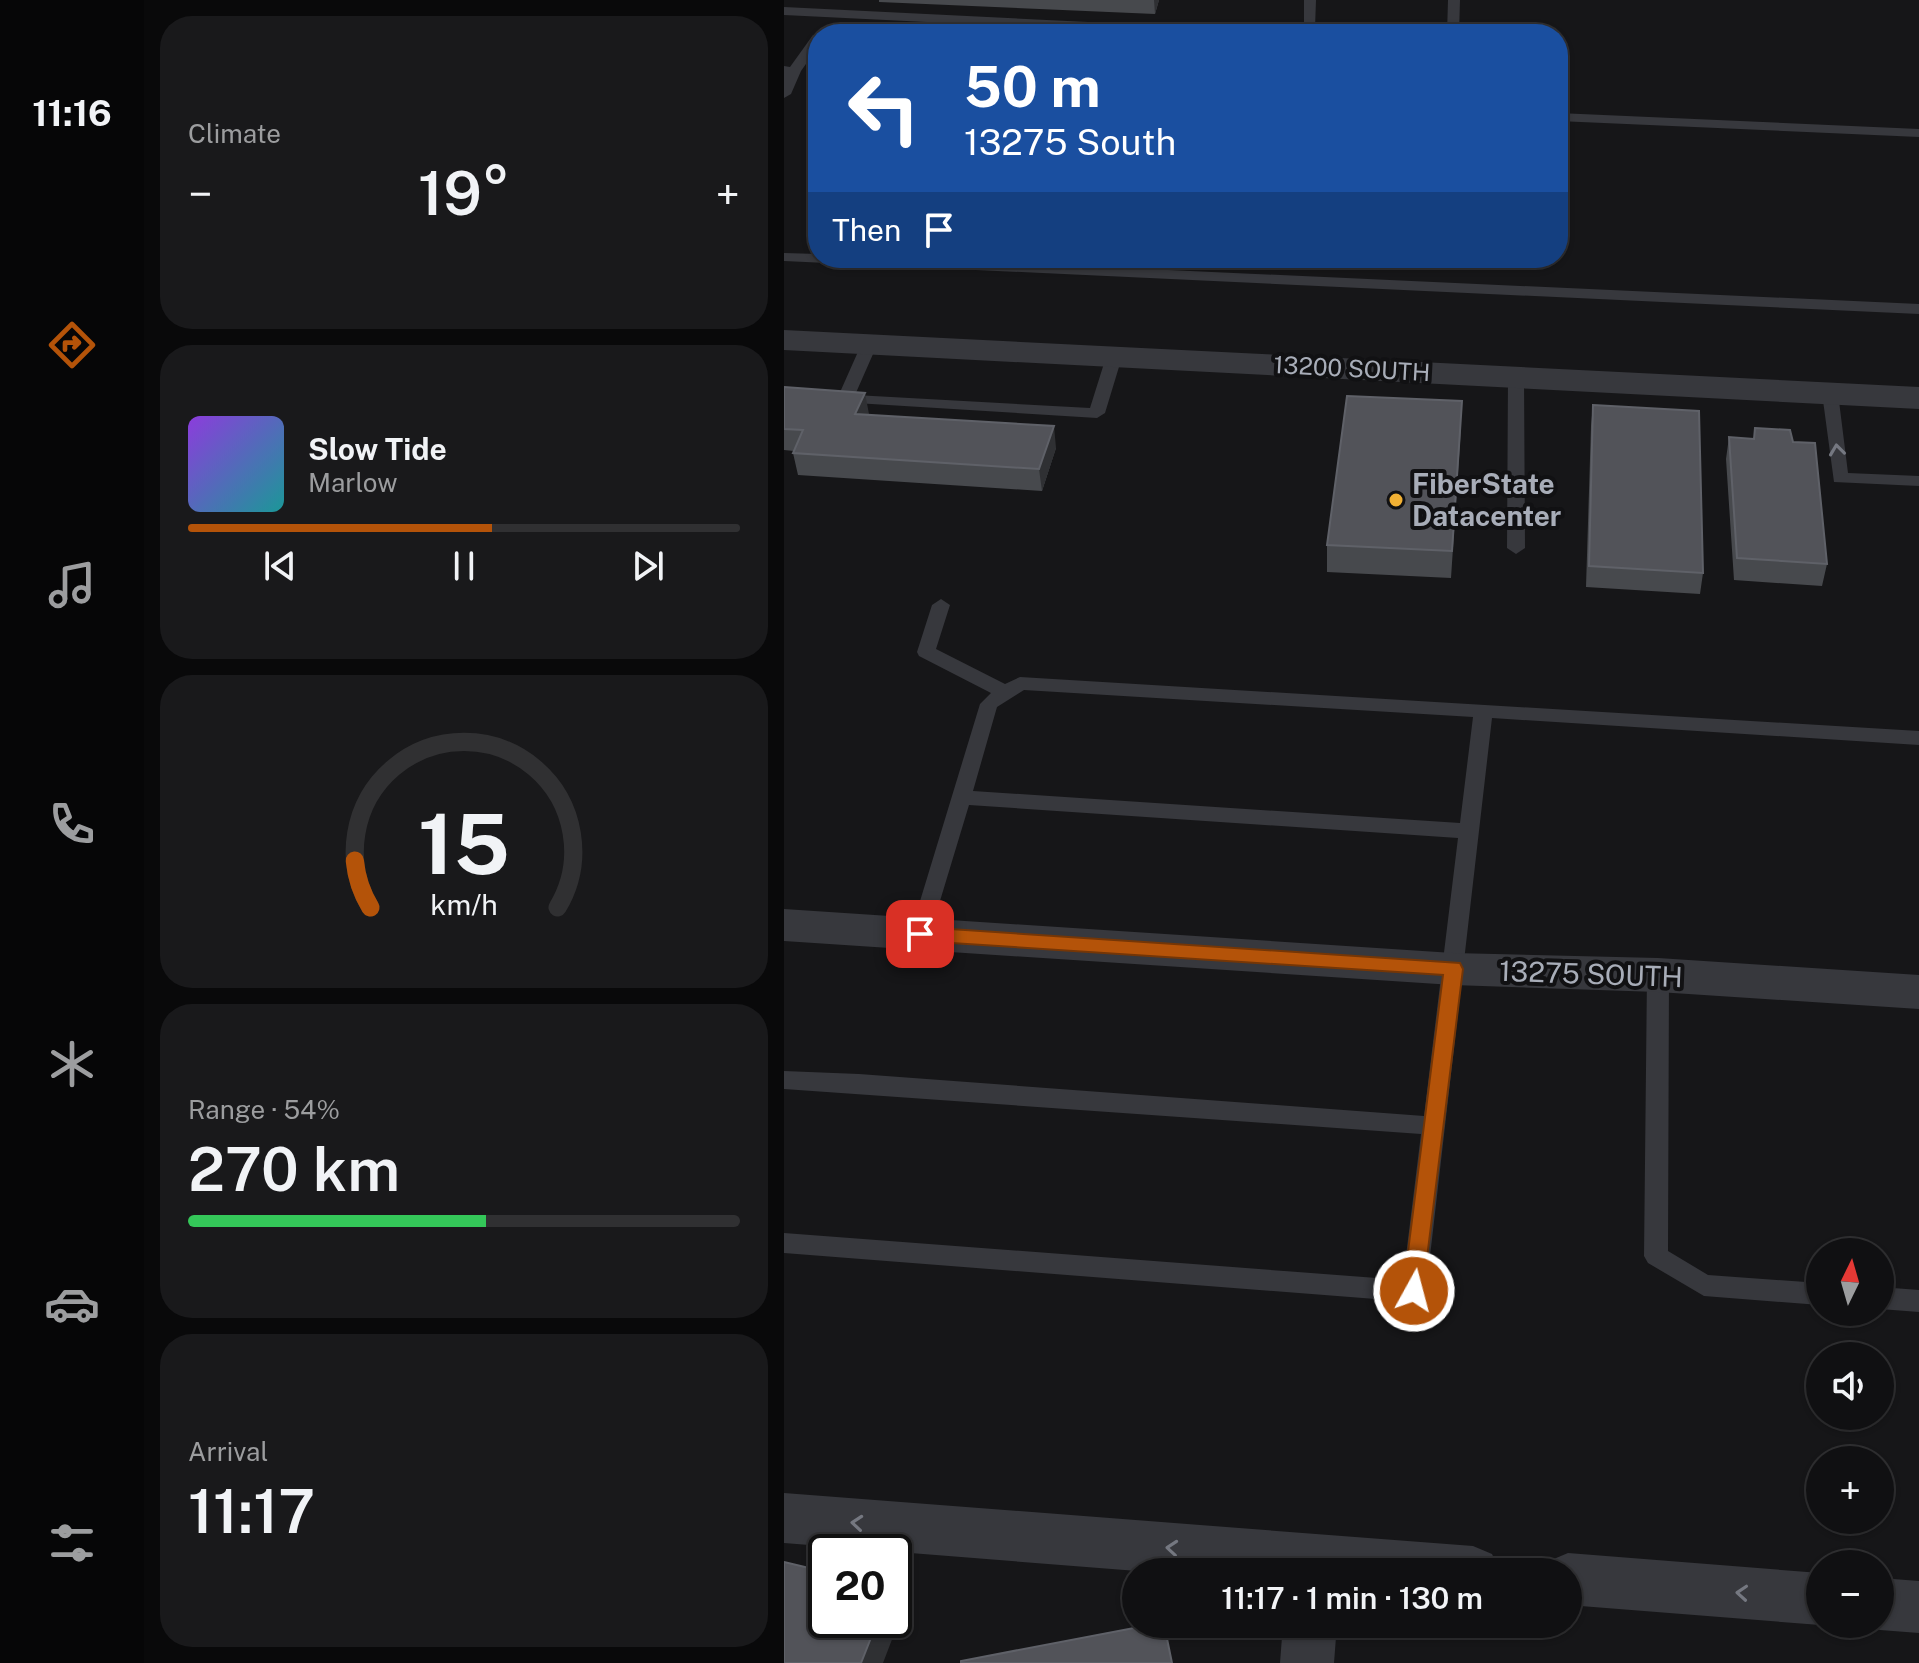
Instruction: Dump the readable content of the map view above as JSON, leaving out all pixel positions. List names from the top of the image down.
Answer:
{
  "streets": {
    "street": ["13200 SOUTH", "13275 SOUTH"]
  },
  "places": ["FiberState Datacenter"],
  "north": "top",
  "page": {
    "tabs": "11:16",
    "tile": [
      "Climate",
      ["Range · 54%", "270 km"],
      ["Arrival", "11:17"]
    ],
    "turn": ["50 m", "13275 South"],
    "heat": ["−", "19°", "+"],
    "then": "Then",
    "song": ["Slow Tide", "Marlow"],
    "map_buttons": ["+", "−"],
    "limit": "20",
    "trip": "11:17 · 1 min · 130 m",
    "gauge": ["15", "km/h"]
  }
}
